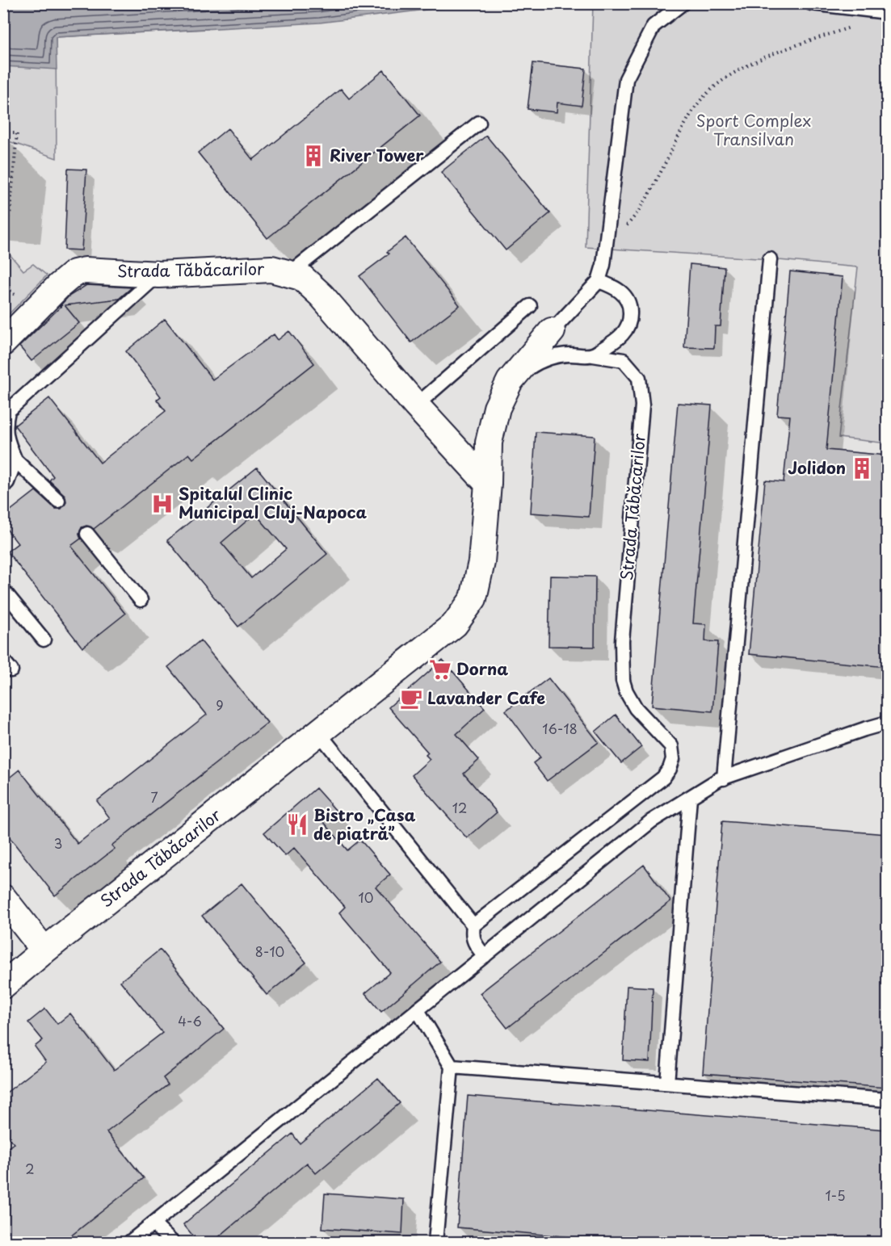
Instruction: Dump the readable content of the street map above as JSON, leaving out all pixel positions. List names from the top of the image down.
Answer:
{
  "streets": {
    "street": ["Strada Tăbăcarilor"]
  },
  "parks": ["Sport Complex Transilvan"],
  "places": {
    "building": ["River Tower", "Jolidon"],
    "hospital": ["Spitalul Clinic Municipal Cluj-Napoca"],
    "supermarket": ["Dorna"],
    "cafe": ["Lavander Cafe"],
    "restaurant": ["Bistro „Casa de piatră”"]
  },
  "house_numbers": [
    "9",
    "16-18",
    "7",
    "12",
    "3",
    "10",
    "8-10",
    "4-6",
    "2",
    "1-5"
  ]
}
